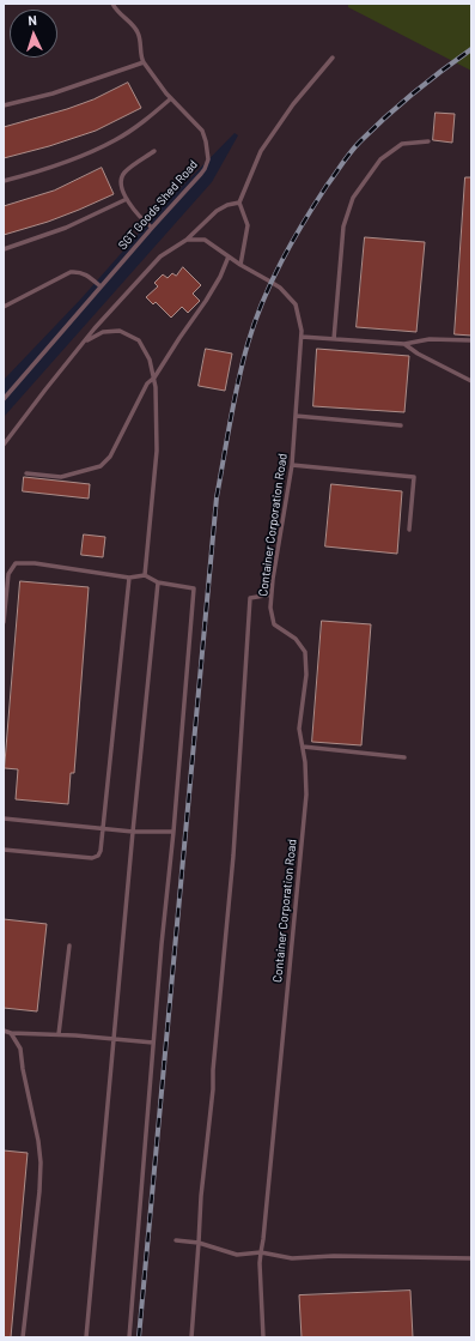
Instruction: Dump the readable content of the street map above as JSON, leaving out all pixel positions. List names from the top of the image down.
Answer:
{
  "streets": {
    "lane": ["SGT Goods Shed Road", "Container Corporation Road"]
  },
  "north": "top"
}
